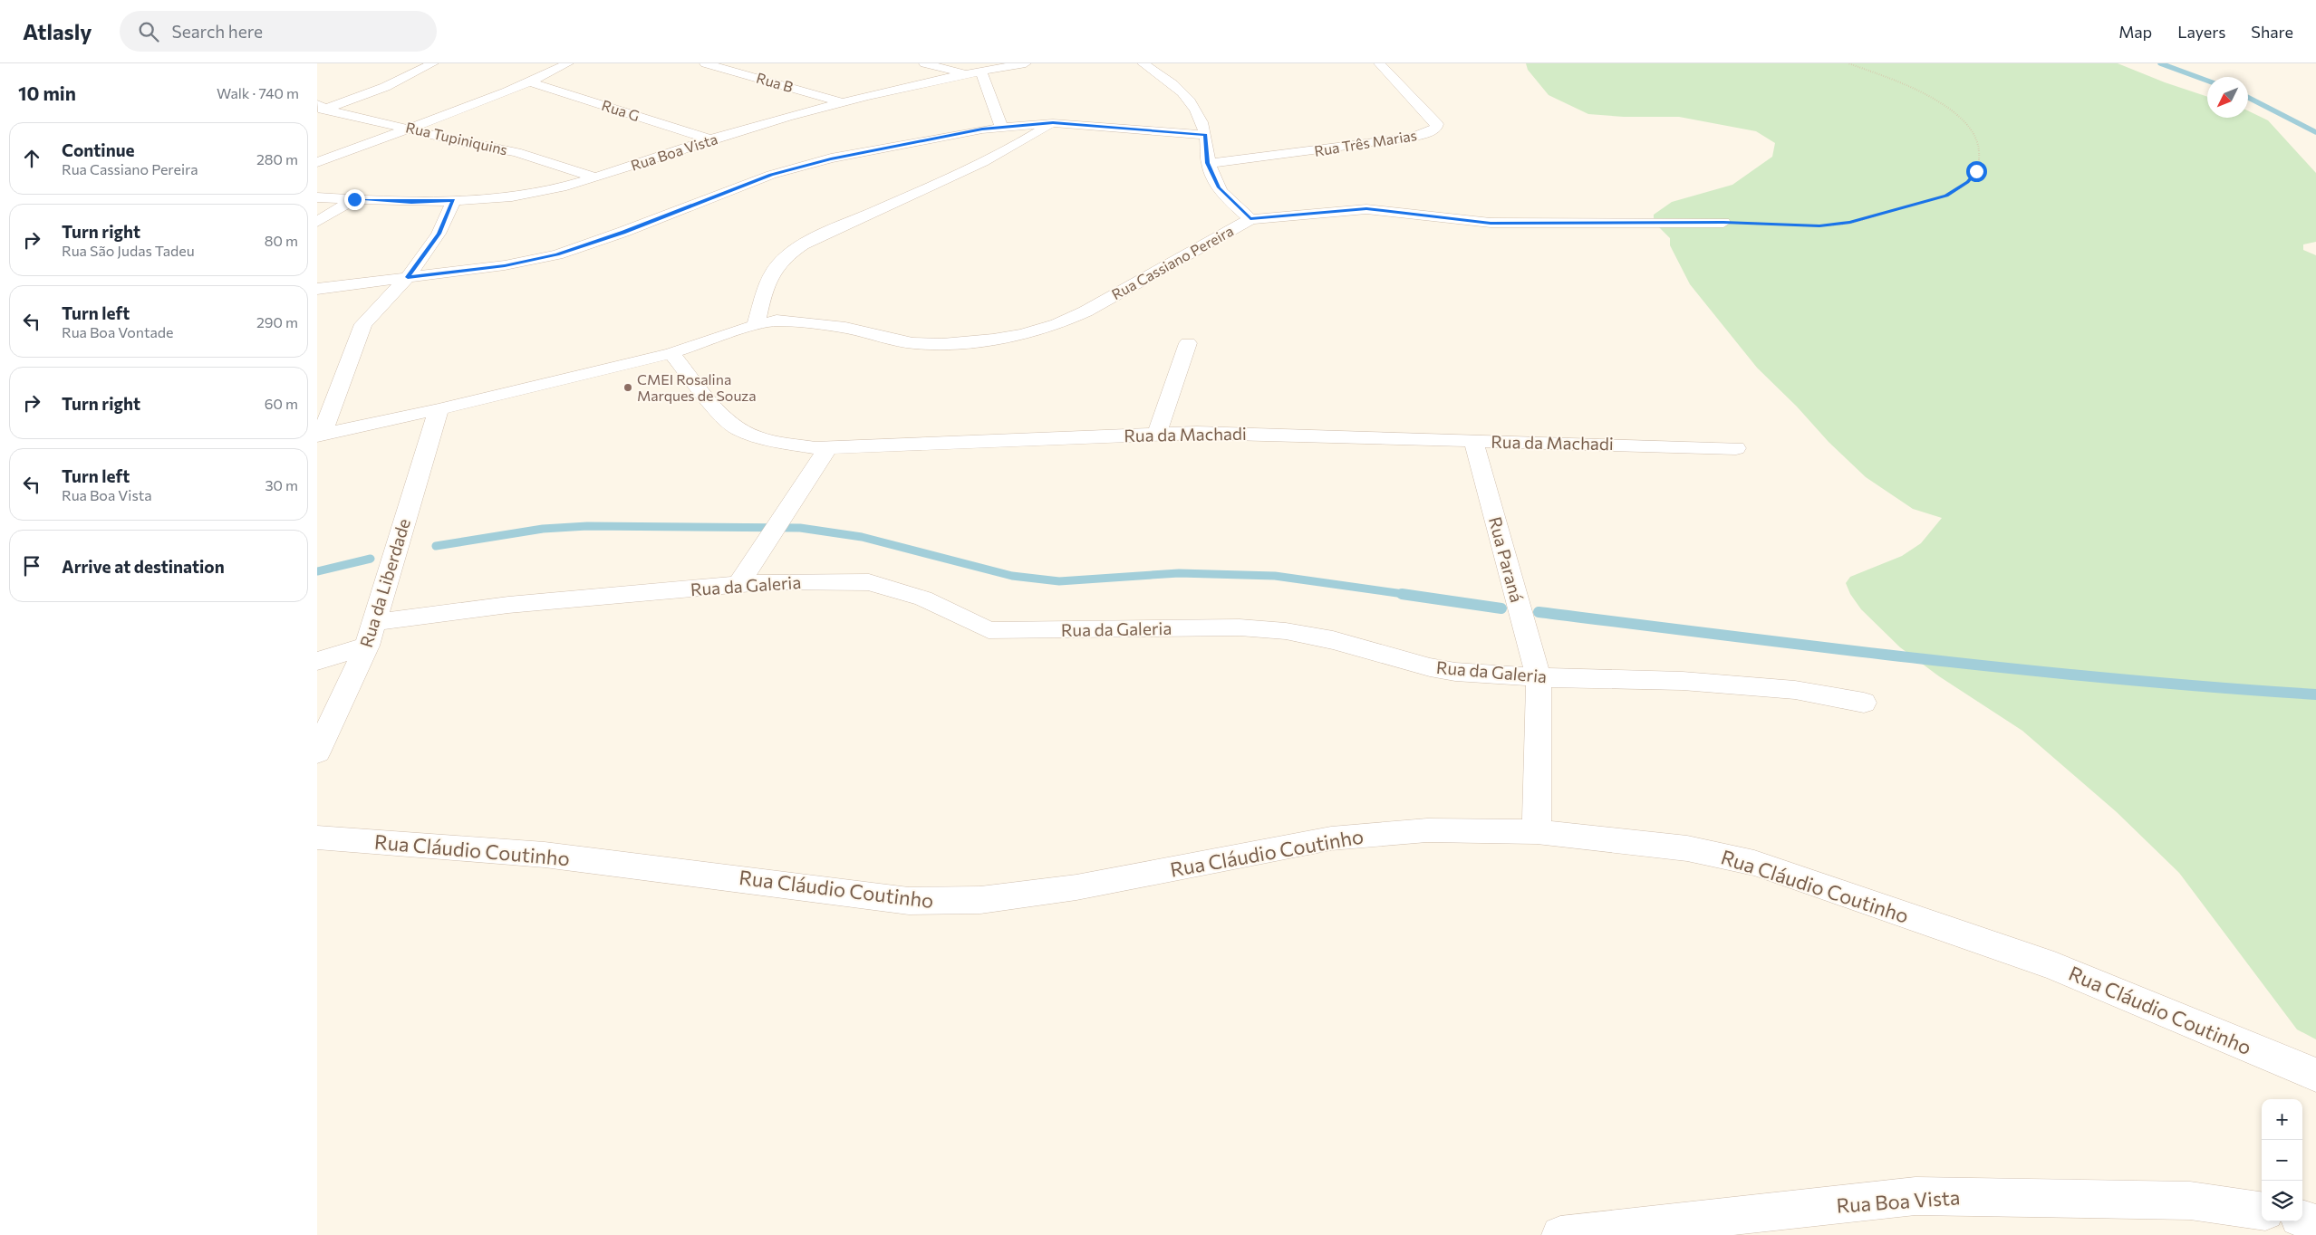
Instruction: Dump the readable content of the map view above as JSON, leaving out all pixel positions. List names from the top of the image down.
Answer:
{
  "streets": {
    "street": [
      "Rua B",
      "Rua G",
      "Rua Tupiniquins",
      "Rua Três Marias",
      "Rua Boa Vista",
      "Rua Cassiano Pereira",
      "Rua da Machadi",
      "Rua Paraná",
      "Rua da Liberdade",
      "Rua da Galeria",
      "Rua Cláudio Coutinho"
    ]
  },
  "crossings": [
    ["Rua B", "Rua Boa Vista"],
    ["Rua G", "Rua Boa Vista"],
    ["Rua Tupiniquins", "Rua Boa Vista"],
    ["Rua Cassiano Pereira", "Rua da Machadi"],
    ["Rua da Machadi", "Rua Paraná"],
    ["Rua Paraná", "Rua da Galeria"],
    ["Rua Paraná", "Rua Cláudio Coutinho"],
    ["Rua da Liberdade", "Rua da Galeria"]
  ],
  "places": ["CMEI Rosalina Marques de Souza"],
  "north": "bottom left",
  "page": {
    "header": "Atlasly",
    "search": "Search here",
    "nav": ["Map", "Layers", "Share"],
    "heading": ["10 min", "Walk · 740 m"],
    "list": [
      ["Continue", "Rua Cassiano Pereira", "280 m"],
      ["Turn right", "Rua São Judas Tadeu", "80 m"],
      ["Turn left", "Rua Boa Vontade", "290 m"],
      ["Turn right", "60 m"],
      ["Turn left", "Rua Boa Vista", "30 m"],
      "Arrive at destination"
    ],
    "map_buttons": ["+", "−"]
  }
}
